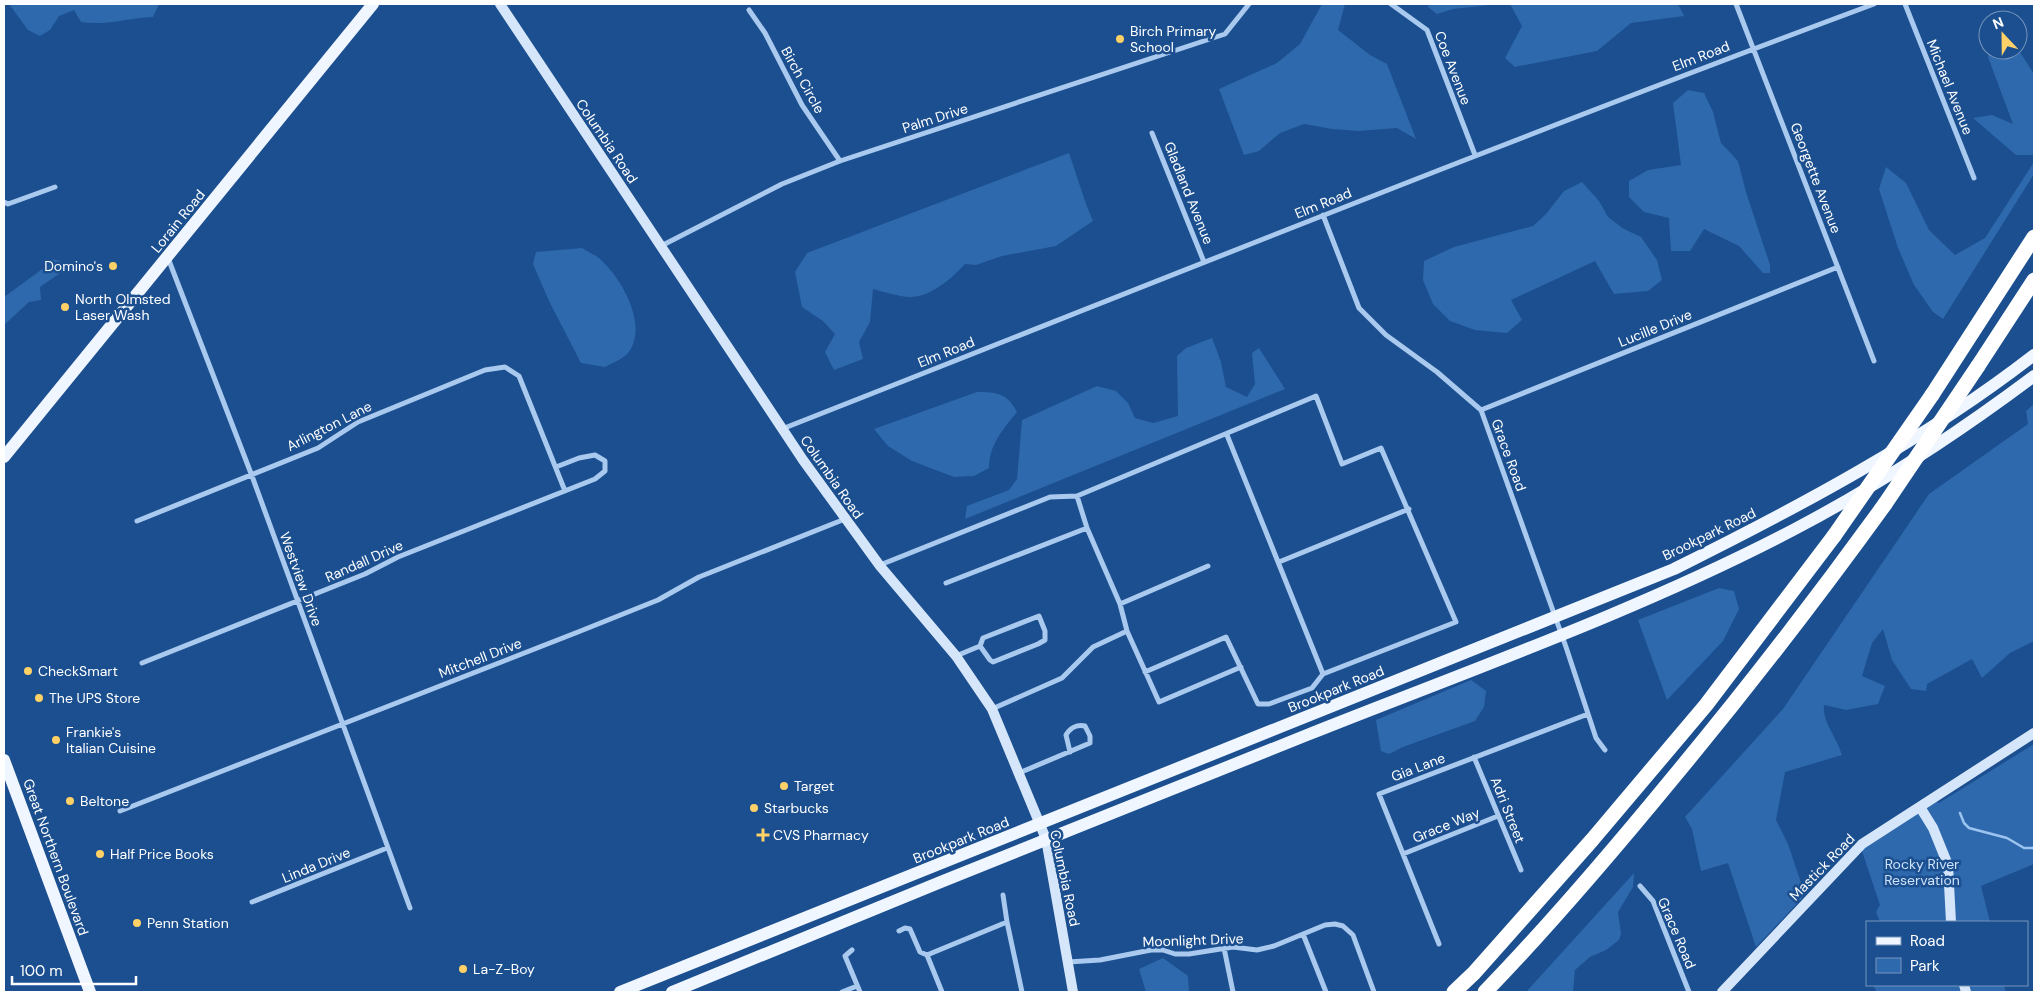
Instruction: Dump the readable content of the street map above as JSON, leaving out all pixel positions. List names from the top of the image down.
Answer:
{
  "streets": {
    "main road": ["Lorain Road", "Brookpark Road", "Great Northern Boulevard"],
    "street": [
      "Elm Road",
      "Coe Avenue",
      "Birch Circle",
      "Michael Avenue",
      "Palm Drive",
      "Columbia Road",
      "Georgette Avenue",
      "Gladland Avenue",
      "Lucille Drive",
      "Arlington Lane",
      "Grace Road",
      "Randall Drive",
      "Westview Drive",
      "Mitchell Drive",
      "Gia Lane",
      "Adri Street",
      "Grace Way",
      "Linda Drive",
      "Mastick Road",
      "Moonlight Drive"
    ]
  },
  "crossings": [
    ["Elm Road", "Coe Avenue"],
    ["Elm Road", "Columbia Road"],
    ["Elm Road", "Georgette Avenue"],
    ["Elm Road", "Gladland Avenue"],
    ["Elm Road", "Grace Road"],
    ["Birch Circle", "Palm Drive"],
    ["Palm Drive", "Columbia Road"],
    ["Columbia Road", "Brookpark Road"],
    ["Columbia Road", "Mitchell Drive"],
    ["Columbia Road", "Moonlight Drive"],
    ["Georgette Avenue", "Lucille Drive"],
    ["Lorain Road", "Westview Drive"],
    ["Lucille Drive", "Grace Road"],
    ["Arlington Lane", "Randall Drive"],
    ["Arlington Lane", "Westview Drive"],
    ["Grace Road", "Brookpark Road"],
    ["Grace Road", "Gia Lane"],
    ["Randall Drive", "Westview Drive"],
    ["Westview Drive", "Mitchell Drive"],
    ["Westview Drive", "Linda Drive"],
    ["Gia Lane", "Adri Street"],
    ["Gia Lane", "Grace Way"],
    ["Adri Street", "Grace Way"]
  ],
  "parks": ["Rocky River Reservation"],
  "places": {
    "other": [
      "Birch Primary School",
      "Domino's",
      "North Olmsted Laser Wash",
      "CheckSmart",
      "The UPS Store",
      "Frankie's Italian Cuisine",
      "Target",
      "Beltone",
      "Starbucks",
      "Half Price Books",
      "Penn Station",
      "La-Z-Boy"
    ],
    "health": ["CVS Pharmacy"]
  },
  "legend": ["Road", "Park"],
  "scale_bar": "100 m",
  "north": "top"
}
